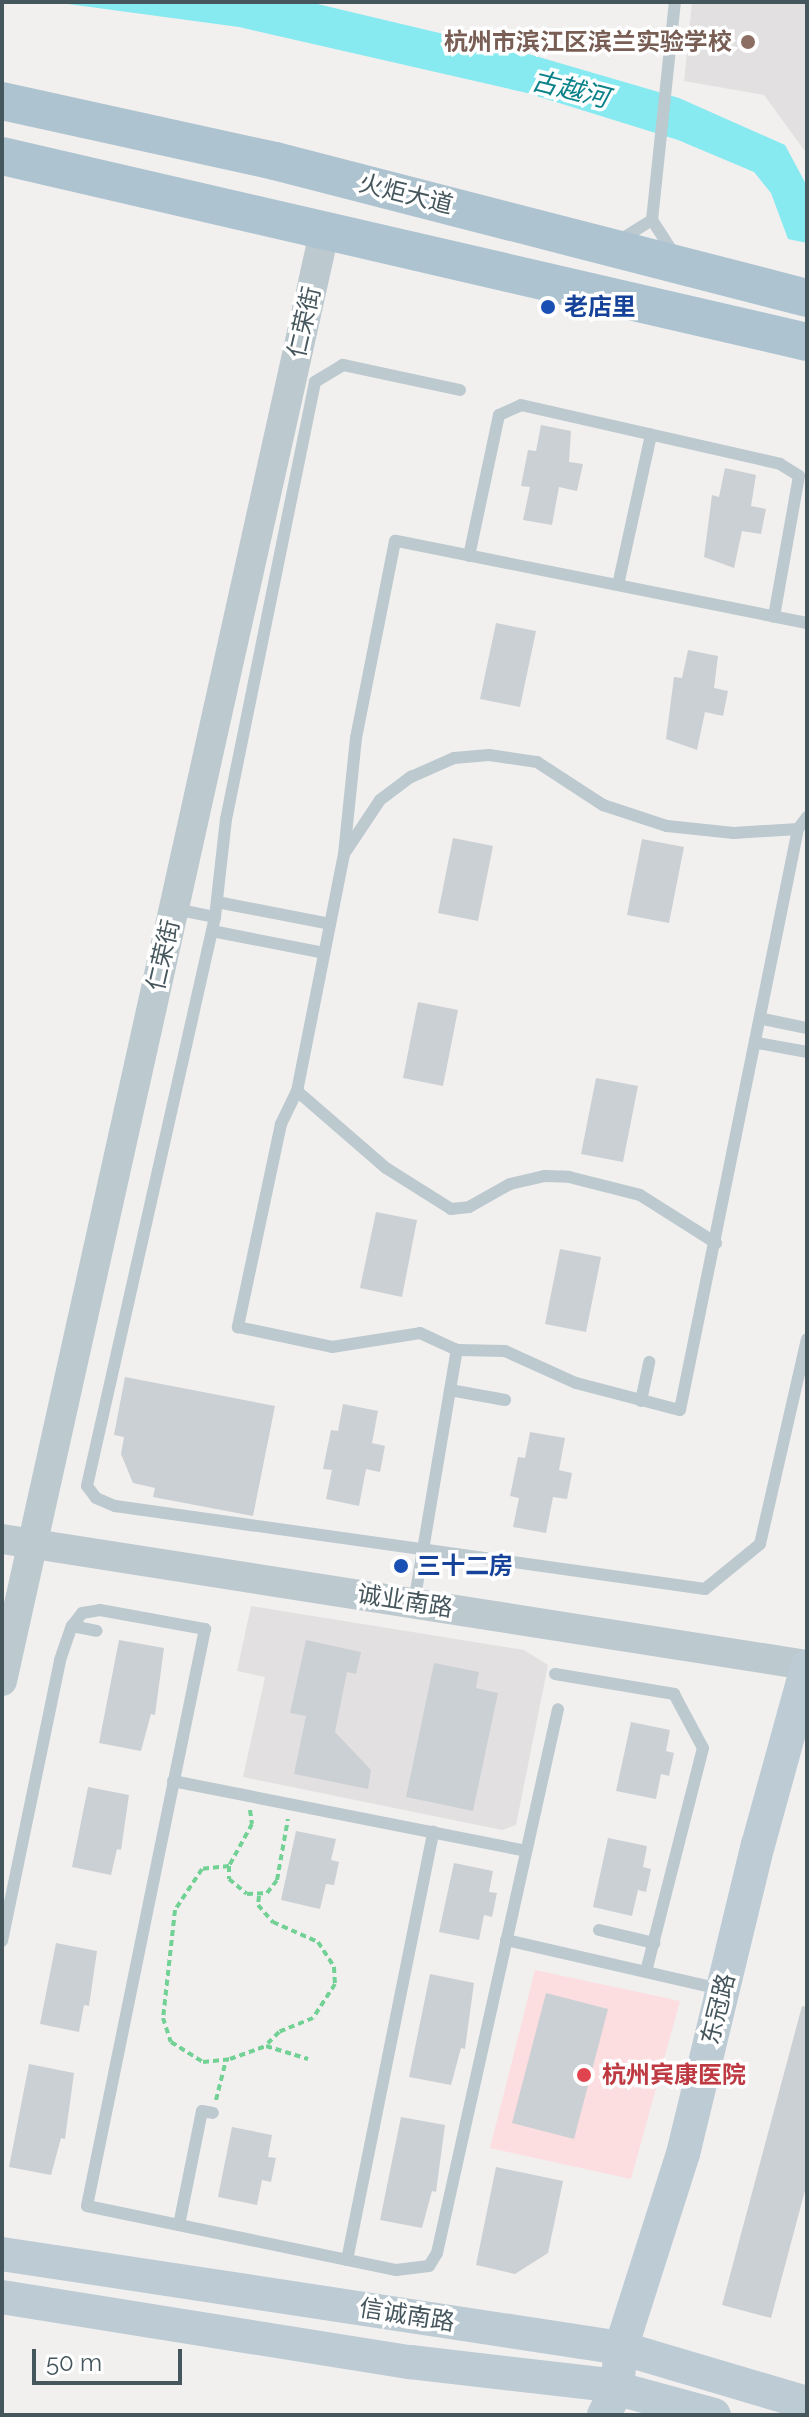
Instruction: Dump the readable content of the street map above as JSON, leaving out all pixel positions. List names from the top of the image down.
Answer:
{
  "streets": {
    "main road": ["火炬大道", "东冠路", "信诚南路"],
    "street": ["仁荣街", "诚业南路"]
  },
  "crossings": [
    ["仁荣街", "诚业南路"],
    ["诚业南路", "东冠路"],
    ["东冠路", "信诚南路"]
  ],
  "water": ["古越河"],
  "places": [
    "杭州市滨江区滨兰实验学校",
    "老店里",
    "三十二房",
    "杭州宾康医院"
  ],
  "scale_bar": "50 m"
}
